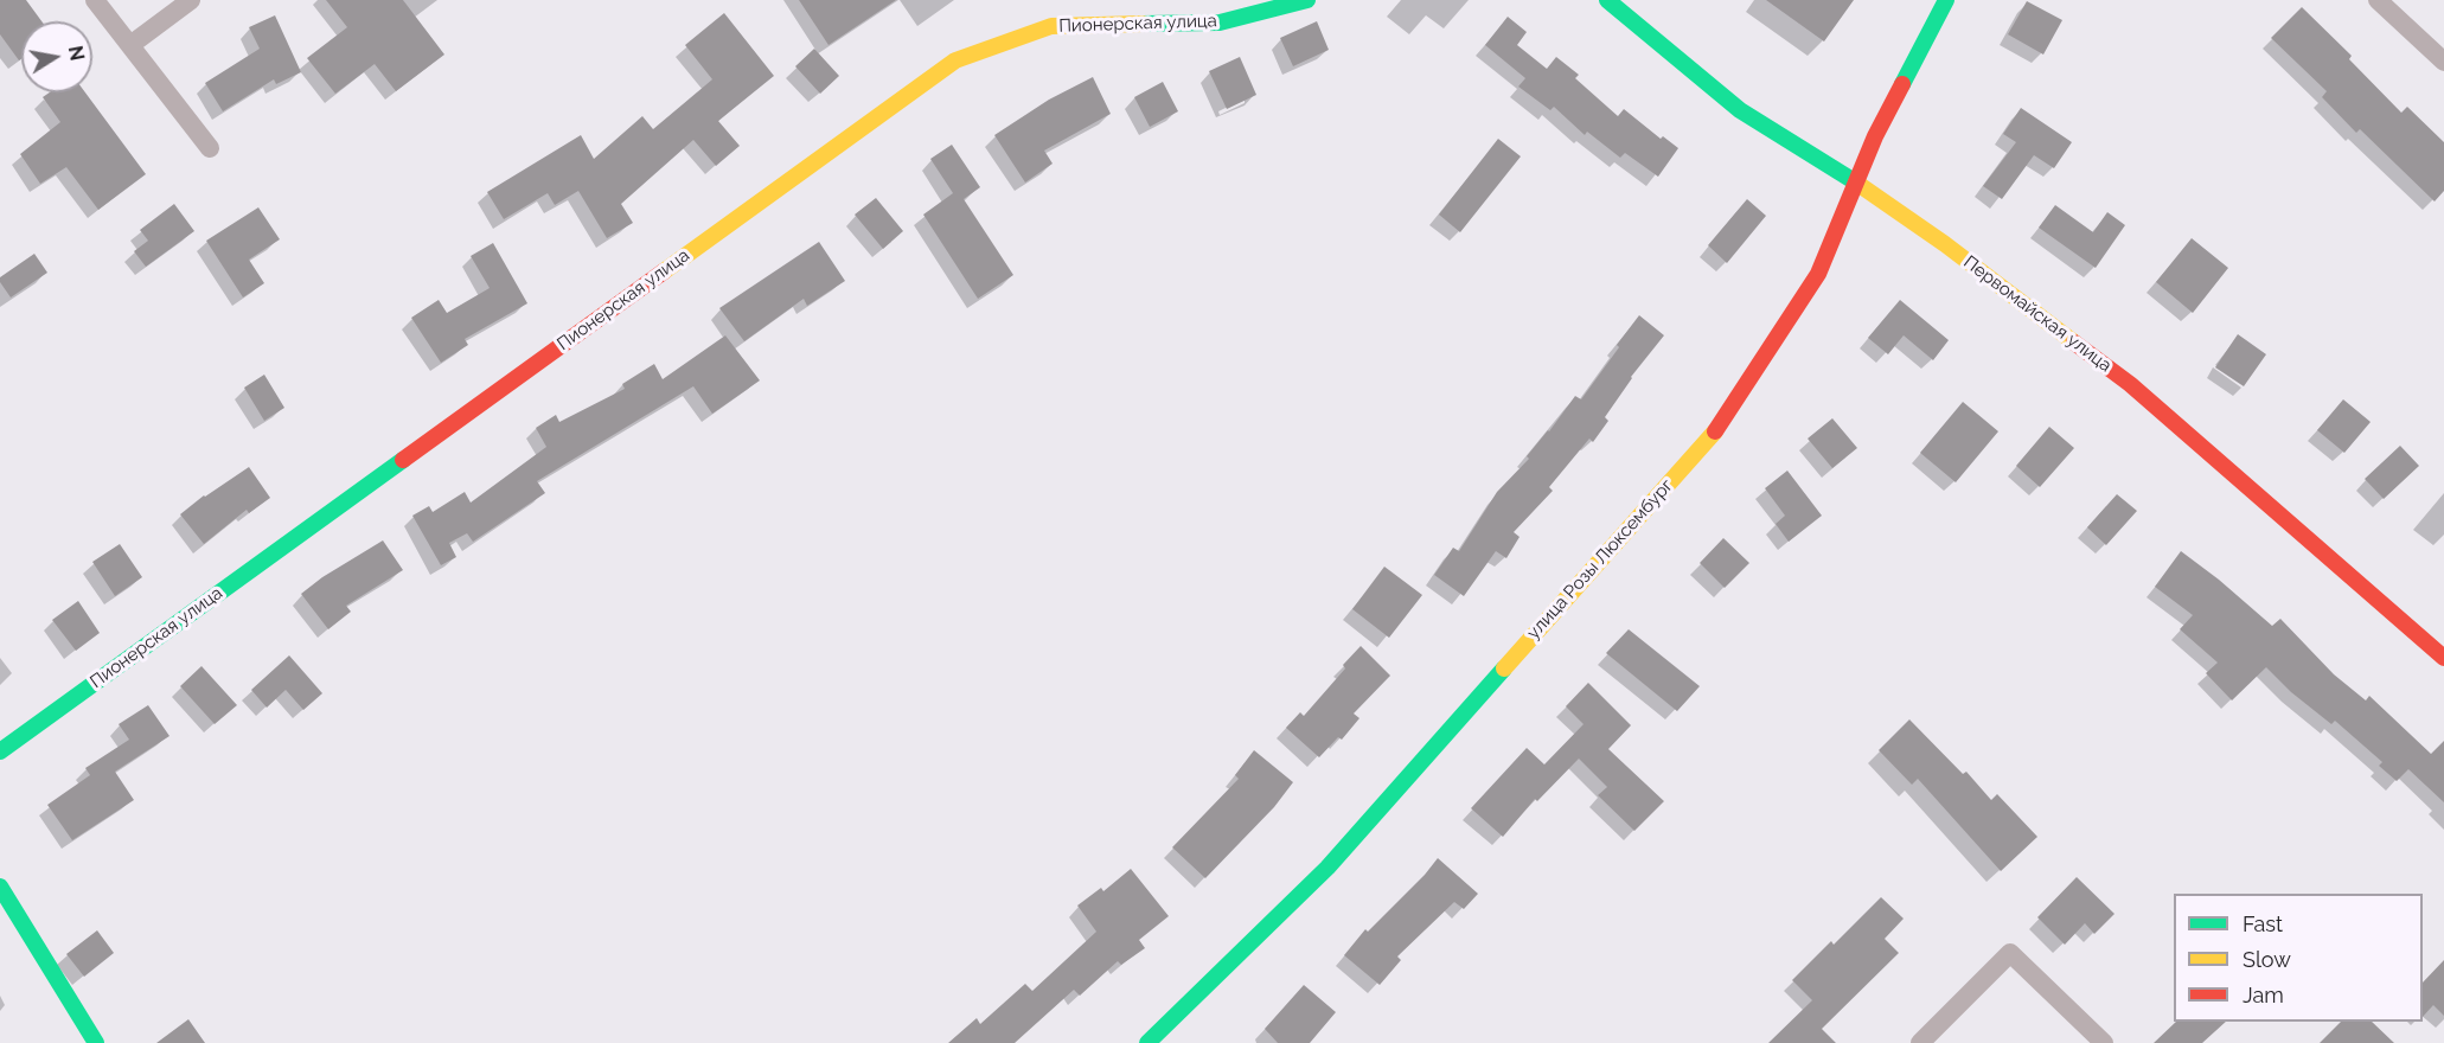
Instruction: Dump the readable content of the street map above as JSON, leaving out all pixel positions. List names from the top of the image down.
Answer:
{
  "streets": {
    "street": ["Пионерская улица", "Первомайская улица", "улица Розы Люксембург"]
  },
  "crossings": [
    ["Первомайская улица", "улица Розы Люксембург"]
  ],
  "legend": ["Fast", "Slow", "Jam"],
  "north": "right"
}
